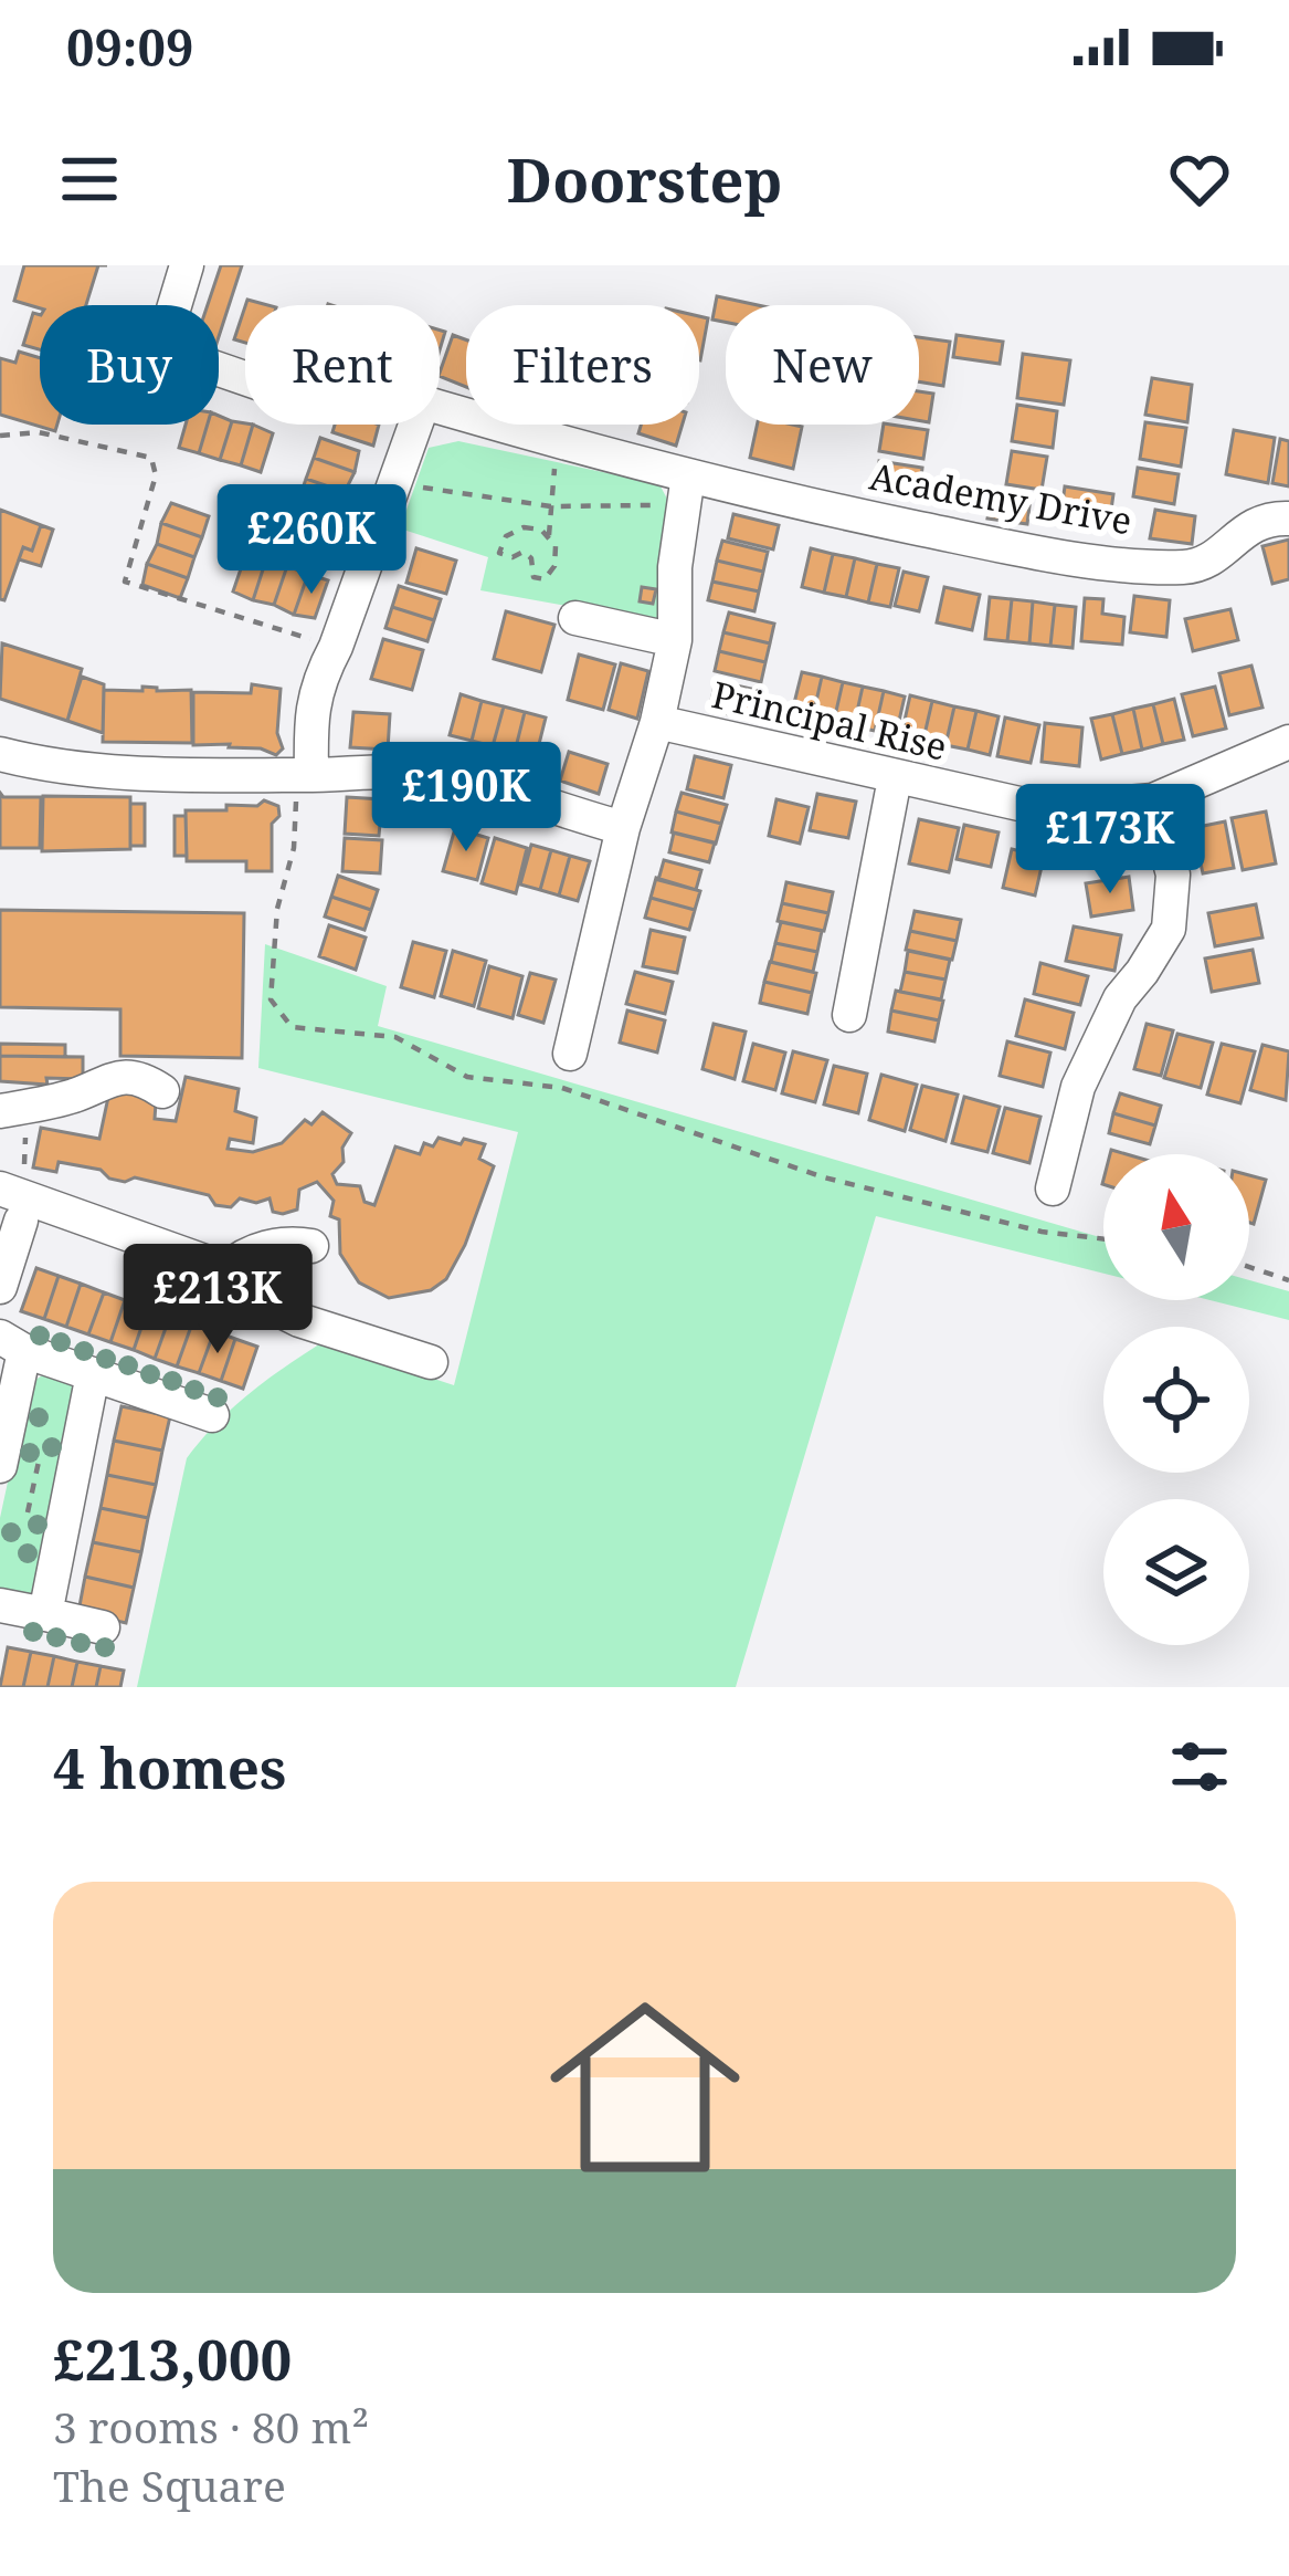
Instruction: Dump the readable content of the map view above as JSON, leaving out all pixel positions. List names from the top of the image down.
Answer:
{
  "streets": {
    "street": ["Academy Drive", "Principal Rise"]
  },
  "crossings": [
    ["Academy Drive", "Principal Rise"]
  ],
  "north": "top",
  "page": {
    "status": "09:09",
    "header": "Doorstep",
    "chip": [
      "Buy",
      "Rent",
      "Filters",
      "New"
    ],
    "price": [
      "£260K",
      "£190K",
      "£173K",
      "£213K"
    ],
    "heading": "4 homes",
    "list": [
      {
        "name": "£213,000",
        "note": "3 rooms · 80 m² · The Square"
      }
    ]
  }
}
